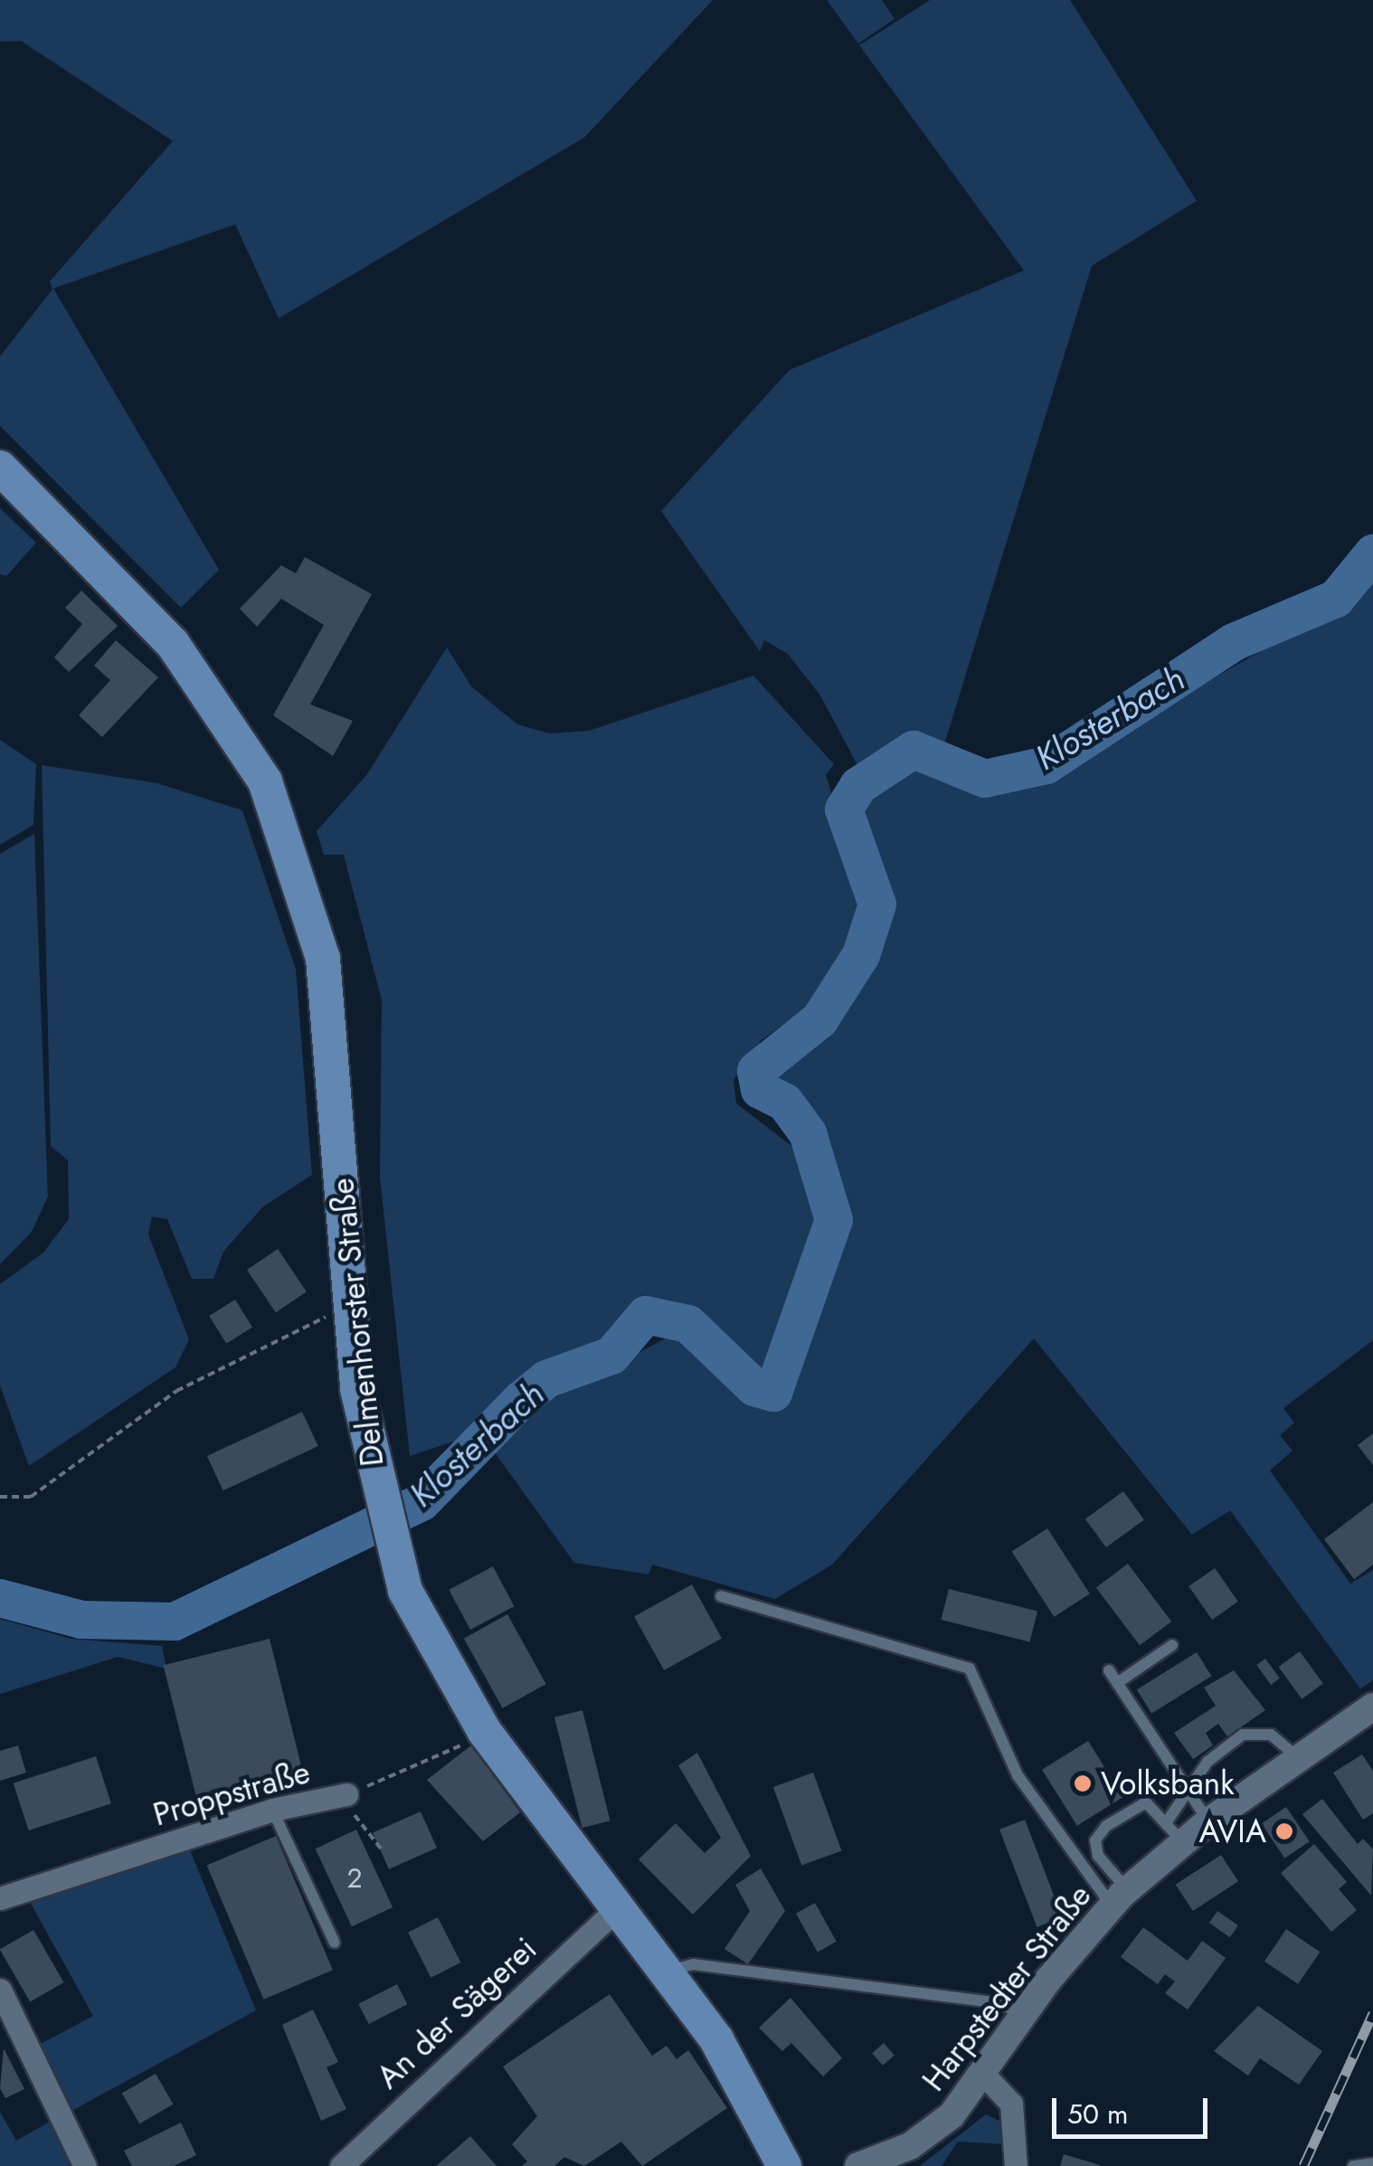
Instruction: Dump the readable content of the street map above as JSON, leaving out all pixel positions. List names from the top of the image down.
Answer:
{
  "streets": {
    "main road": ["Delmenhorster Straße"],
    "street": ["Proppstraße", "Harpstedter Straße", "An der Sägerei"]
  },
  "crossings": [
    ["Delmenhorster Straße", "An der Sägerei"]
  ],
  "water": ["Klosterbach"],
  "places": ["Volksbank", "AVIA"],
  "house_numbers": ["2"],
  "scale_bar": "50 m"
}
